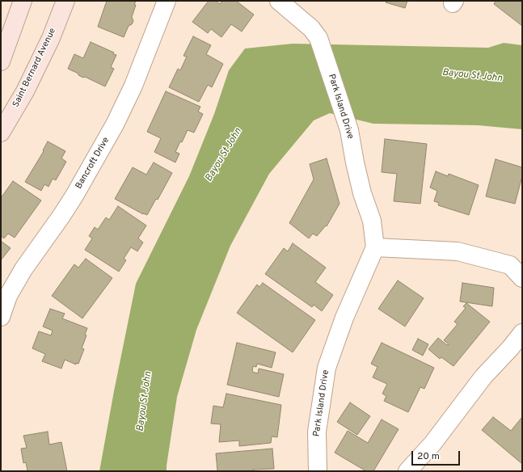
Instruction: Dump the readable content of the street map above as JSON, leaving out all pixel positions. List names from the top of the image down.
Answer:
{
  "streets": {
    "main road": ["Saint Bernard Avenue"],
    "street": ["Park Island Drive", "Bancroft Drive"]
  },
  "water": ["Bayou St John"],
  "scale_bar": "20 m"
}
